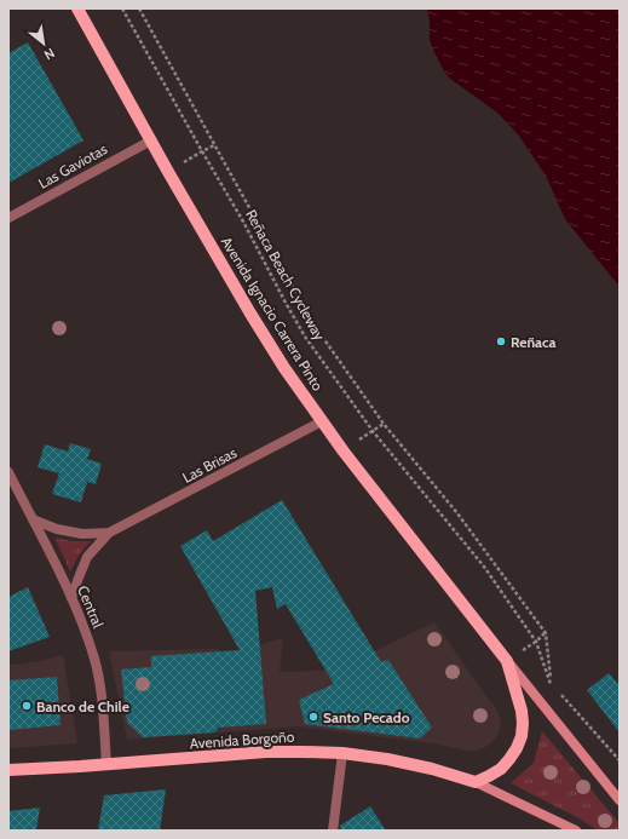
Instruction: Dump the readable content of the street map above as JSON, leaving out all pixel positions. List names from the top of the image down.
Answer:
{
  "streets": {
    "main road": ["Avenida Ignacio Carrera Pinto", "Avenida Borgoño"],
    "street": ["Las Gaviotas", "Las Brisas", "Central"],
    "path": ["Reñaca Beach Cycleway"]
  },
  "crossings": [
    ["Las Gaviotas", "Avenida Ignacio Carrera Pinto"],
    ["Avenida Ignacio Carrera Pinto", "Las Brisas"],
    ["Las Brisas", "Central"],
    ["Central", "Avenida Borgoño"]
  ],
  "places": ["Reñaca", "Banco de Chile", "Santo Pecado"],
  "north": "bottom right"
}
